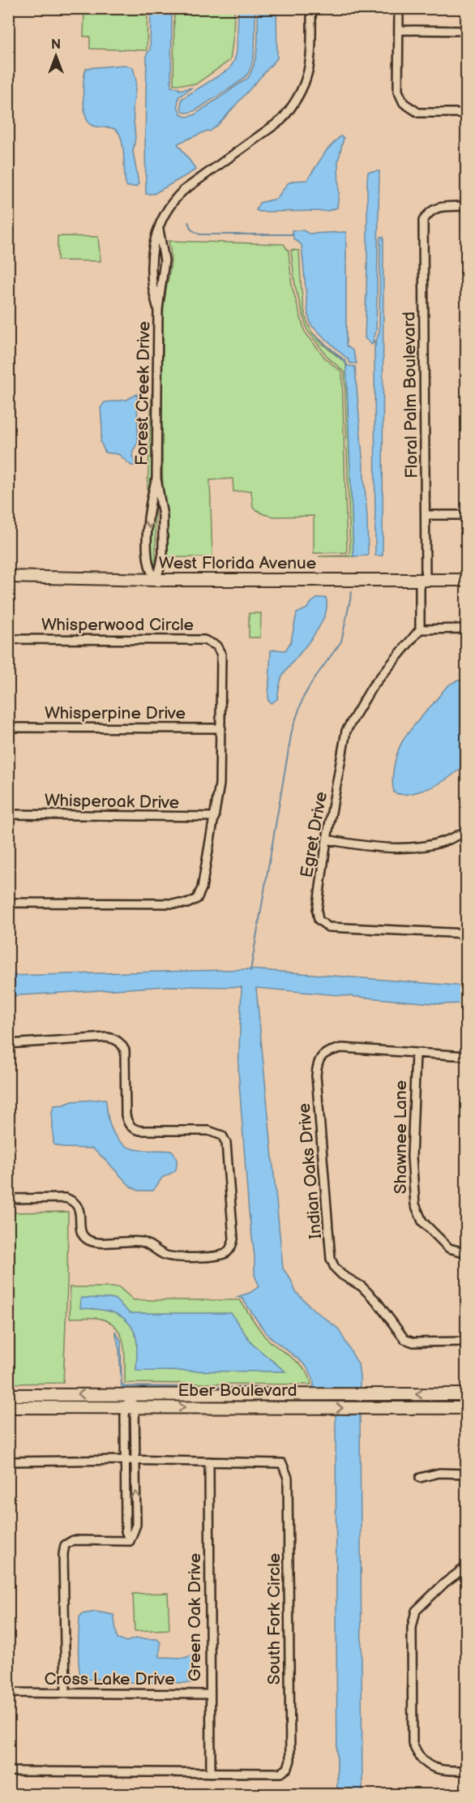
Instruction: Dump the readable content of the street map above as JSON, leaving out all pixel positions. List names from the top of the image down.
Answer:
{
  "streets": {
    "street": [
      "Forest Creek Drive",
      "Floral Palm Boulevard",
      "West Florida Avenue",
      "Whisperwood Circle",
      "Whisperpine Drive",
      "Whisperoak Drive",
      "Egret Drive",
      "Shawnee Lane",
      "Indian Oaks Drive",
      "Eber Boulevard",
      "Green Oak Drive",
      "South Fork Circle",
      "Cross Lake Drive"
    ]
  },
  "crossings": [
    ["Forest Creek Drive", "West Florida Avenue"],
    ["Floral Palm Boulevard", "West Florida Avenue"],
    ["Whisperwood Circle", "Whisperpine Drive"],
    ["Whisperwood Circle", "Whisperoak Drive"],
    ["Shawnee Lane", "Indian Oaks Drive"],
    ["Green Oak Drive", "South Fork Circle"],
    ["Green Oak Drive", "Cross Lake Drive"]
  ],
  "north": "top"
}
